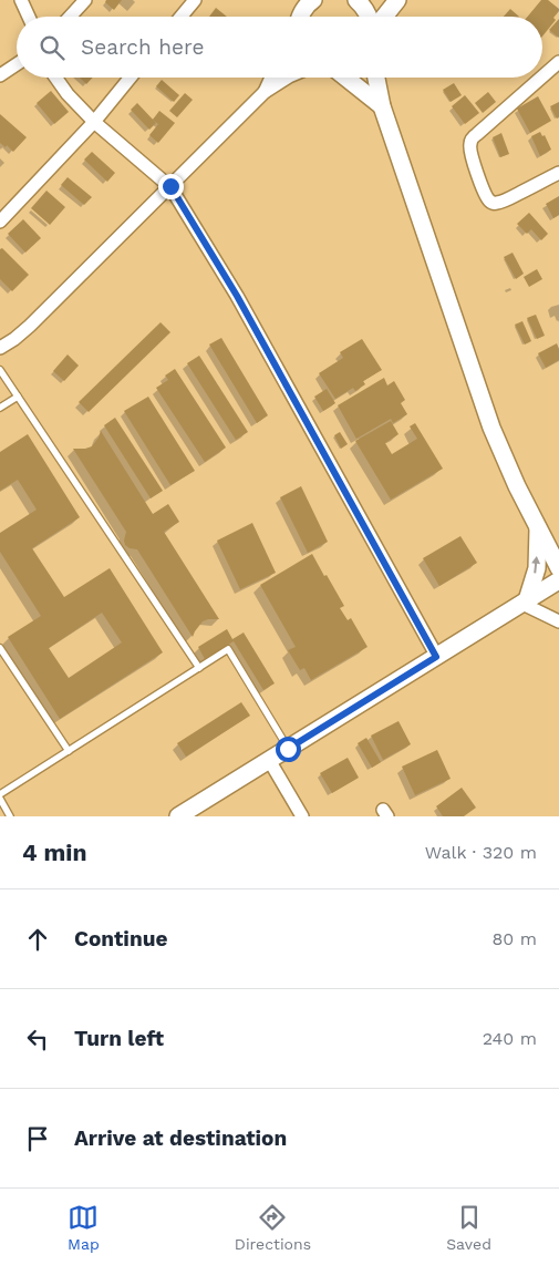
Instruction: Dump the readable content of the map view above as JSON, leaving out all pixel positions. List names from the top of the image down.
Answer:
{
  "page": {
    "search": "Search here",
    "heading": ["4 min", "Walk · 320 m"],
    "list": [
      ["Continue", "80 m"],
      ["Turn left", "240 m"],
      "Arrive at destination"
    ],
    "nav": ["Map", "Directions", "Saved"]
  }
}
